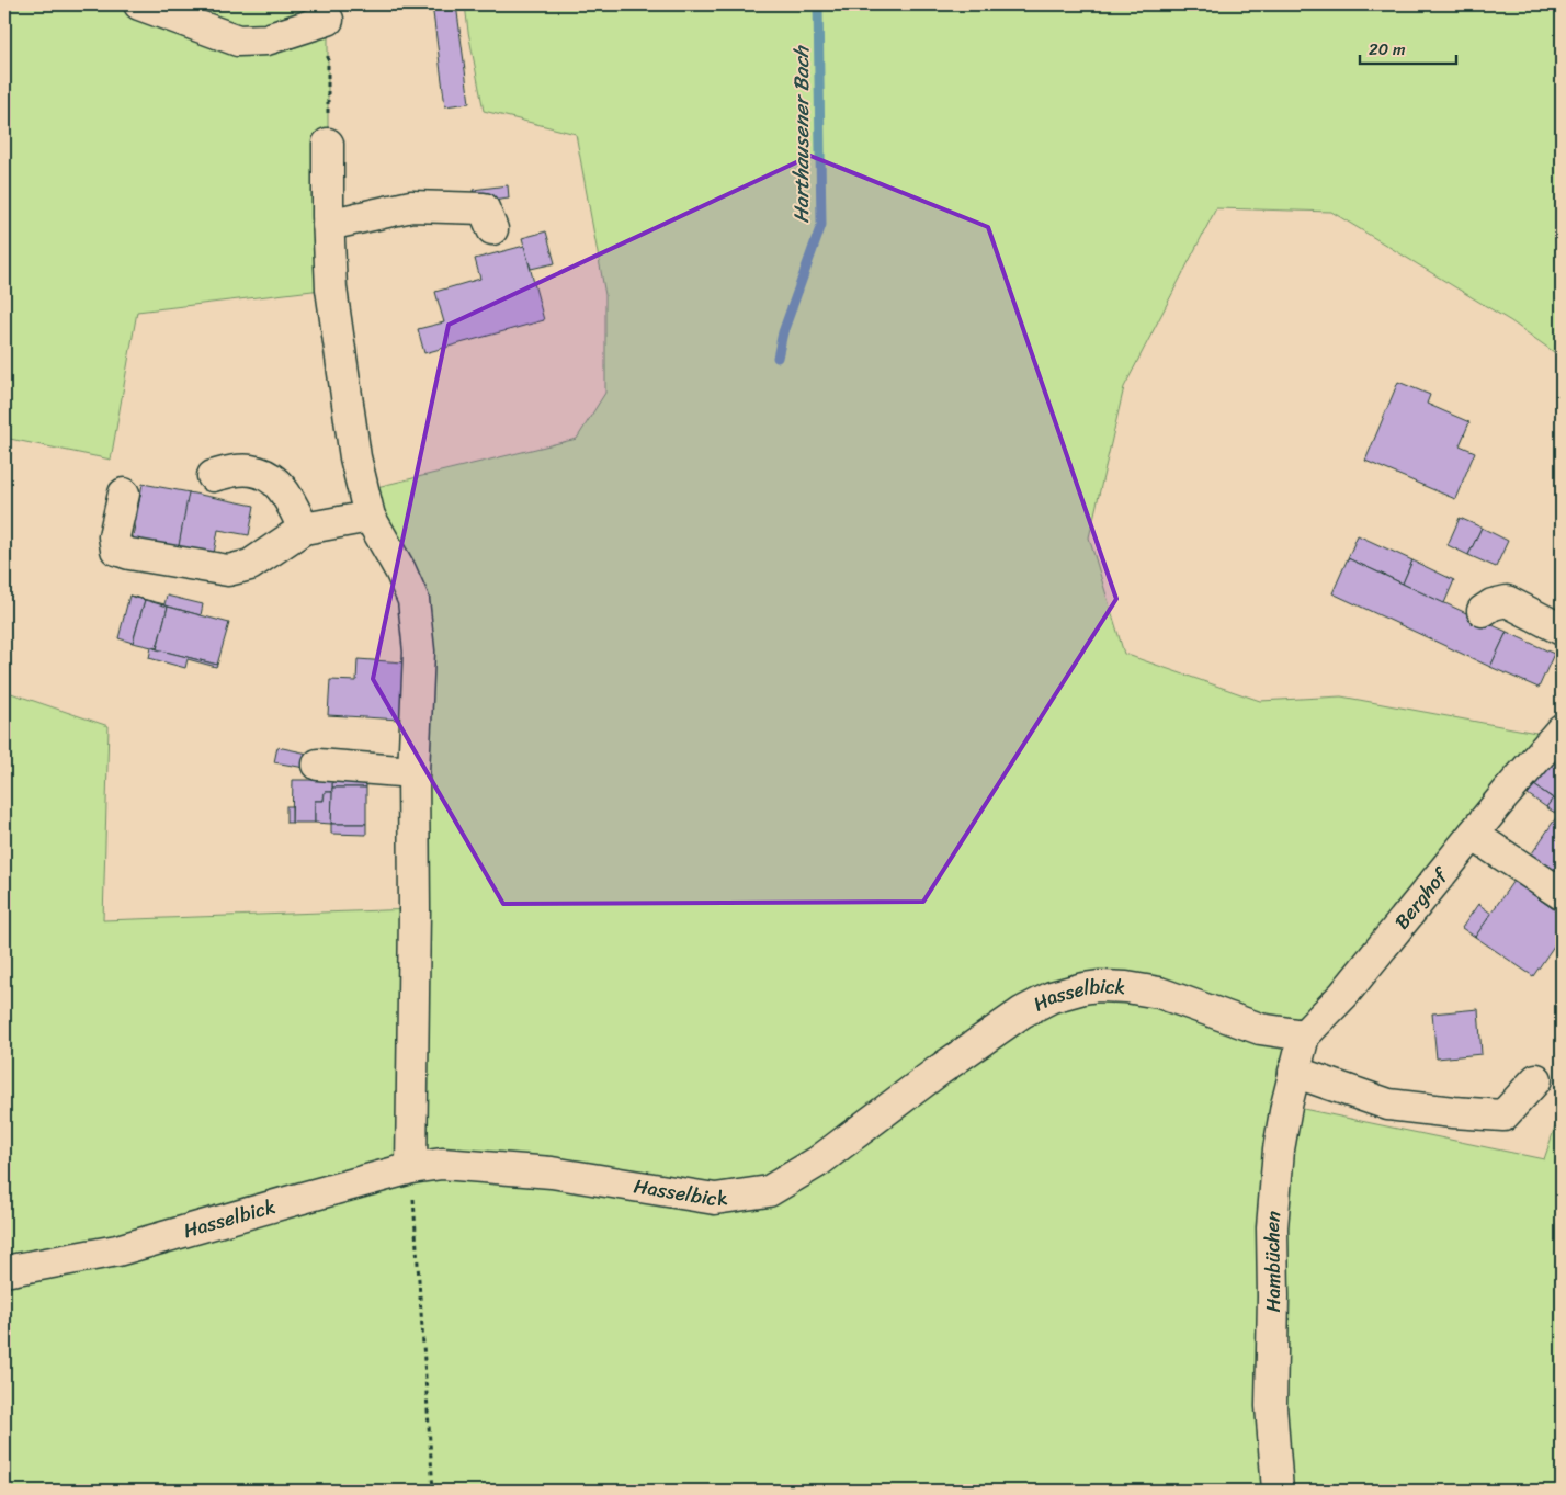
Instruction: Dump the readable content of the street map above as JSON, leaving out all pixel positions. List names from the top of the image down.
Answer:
{
  "streets": {
    "street": ["Berghof", "Hasselbick", "Hambüchen"]
  },
  "crossings": [
    ["Berghof", "Hasselbick"],
    ["Berghof", "Hambüchen"],
    ["Hasselbick", "Hambüchen"]
  ],
  "water": ["Harthausener Bach"],
  "scale_bar": "20 m"
}
